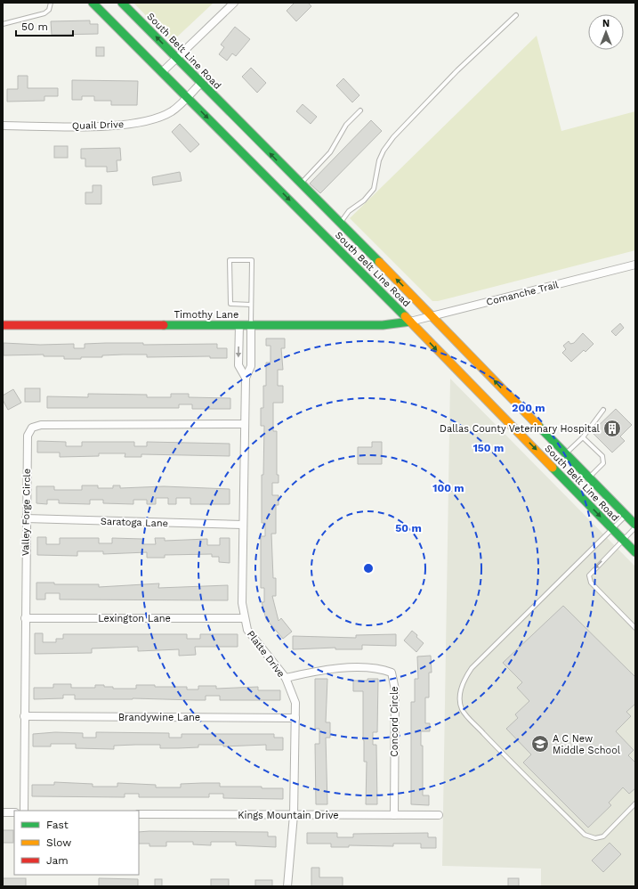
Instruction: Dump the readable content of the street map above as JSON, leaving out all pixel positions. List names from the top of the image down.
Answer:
{
  "streets": {
    "main road": ["South Belt Line Road", "Timothy Lane"],
    "street": [
      "Quail Drive",
      "Comanche Trail",
      "Valley Forge Circle",
      "Saratoga Lane",
      "Lexington Lane",
      "Platte Drive",
      "Brandywine Lane",
      "Concord Circle",
      "Kings Mountain Drive"
    ]
  },
  "crossings": [
    ["South Belt Line Road", "Quail Drive"],
    ["South Belt Line Road", "Comanche Trail"],
    ["South Belt Line Road", "Timothy Lane"],
    ["Comanche Trail", "Timothy Lane"],
    ["Timothy Lane", "Platte Drive"],
    ["Valley Forge Circle", "Saratoga Lane"],
    ["Valley Forge Circle", "Lexington Lane"],
    ["Valley Forge Circle", "Platte Drive"],
    ["Valley Forge Circle", "Brandywine Lane"],
    ["Saratoga Lane", "Platte Drive"],
    ["Lexington Lane", "Platte Drive"],
    ["Platte Drive", "Brandywine Lane"],
    ["Platte Drive", "Concord Circle"],
    ["Platte Drive", "Kings Mountain Drive"],
    ["Concord Circle", "Kings Mountain Drive"]
  ],
  "places": {
    "building": ["Dallas County Veterinary Hospital"],
    "school or university": ["A C New Middle School"]
  },
  "legend": ["Fast", "Slow", "Jam"],
  "scale_bar": "50 m",
  "north": "top",
  "rings": [
    "200 m",
    "150 m",
    "100 m",
    "50 m"
  ]
}
